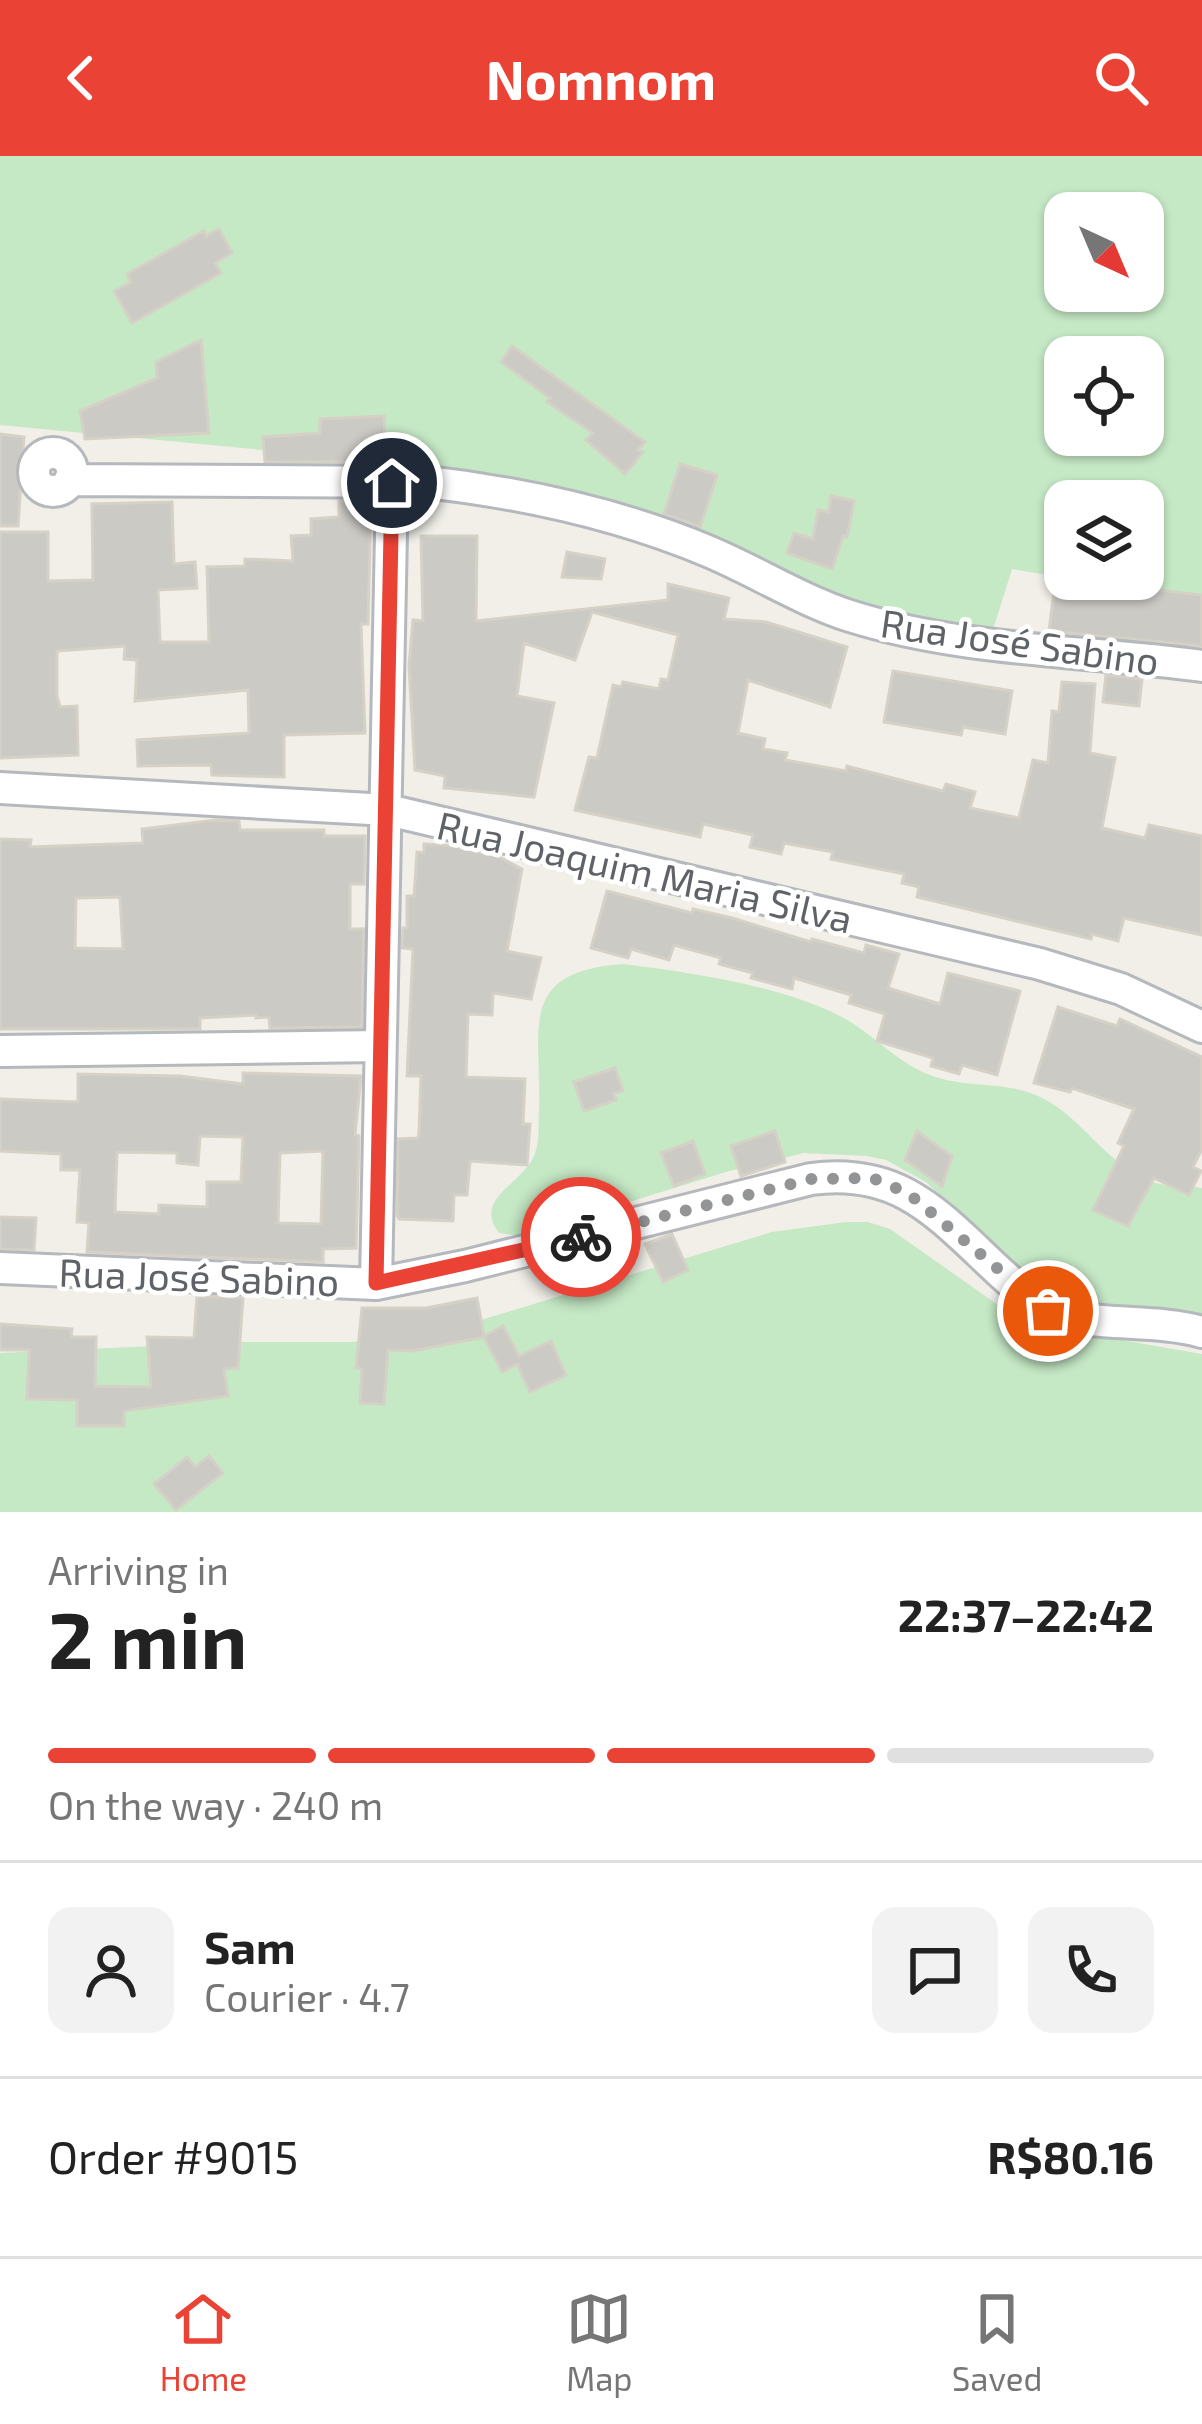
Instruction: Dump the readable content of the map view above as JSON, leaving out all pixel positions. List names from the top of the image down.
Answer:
{
  "streets": {
    "street": ["Rua José Sabino", "Rua Joaquim Maria Silva"]
  },
  "north": "bottom right",
  "page": {
    "header": "Nomnom",
    "heading": ["2 min", "Arriving in", "22:37–22:42"],
    "panel": [
      "Sam",
      "Courier · 4.7",
      "Order #9015",
      "R$80.16"
    ],
    "bar": "On the way · 240 m",
    "tabs": ["Home", "Map", "Saved"]
  }
}
